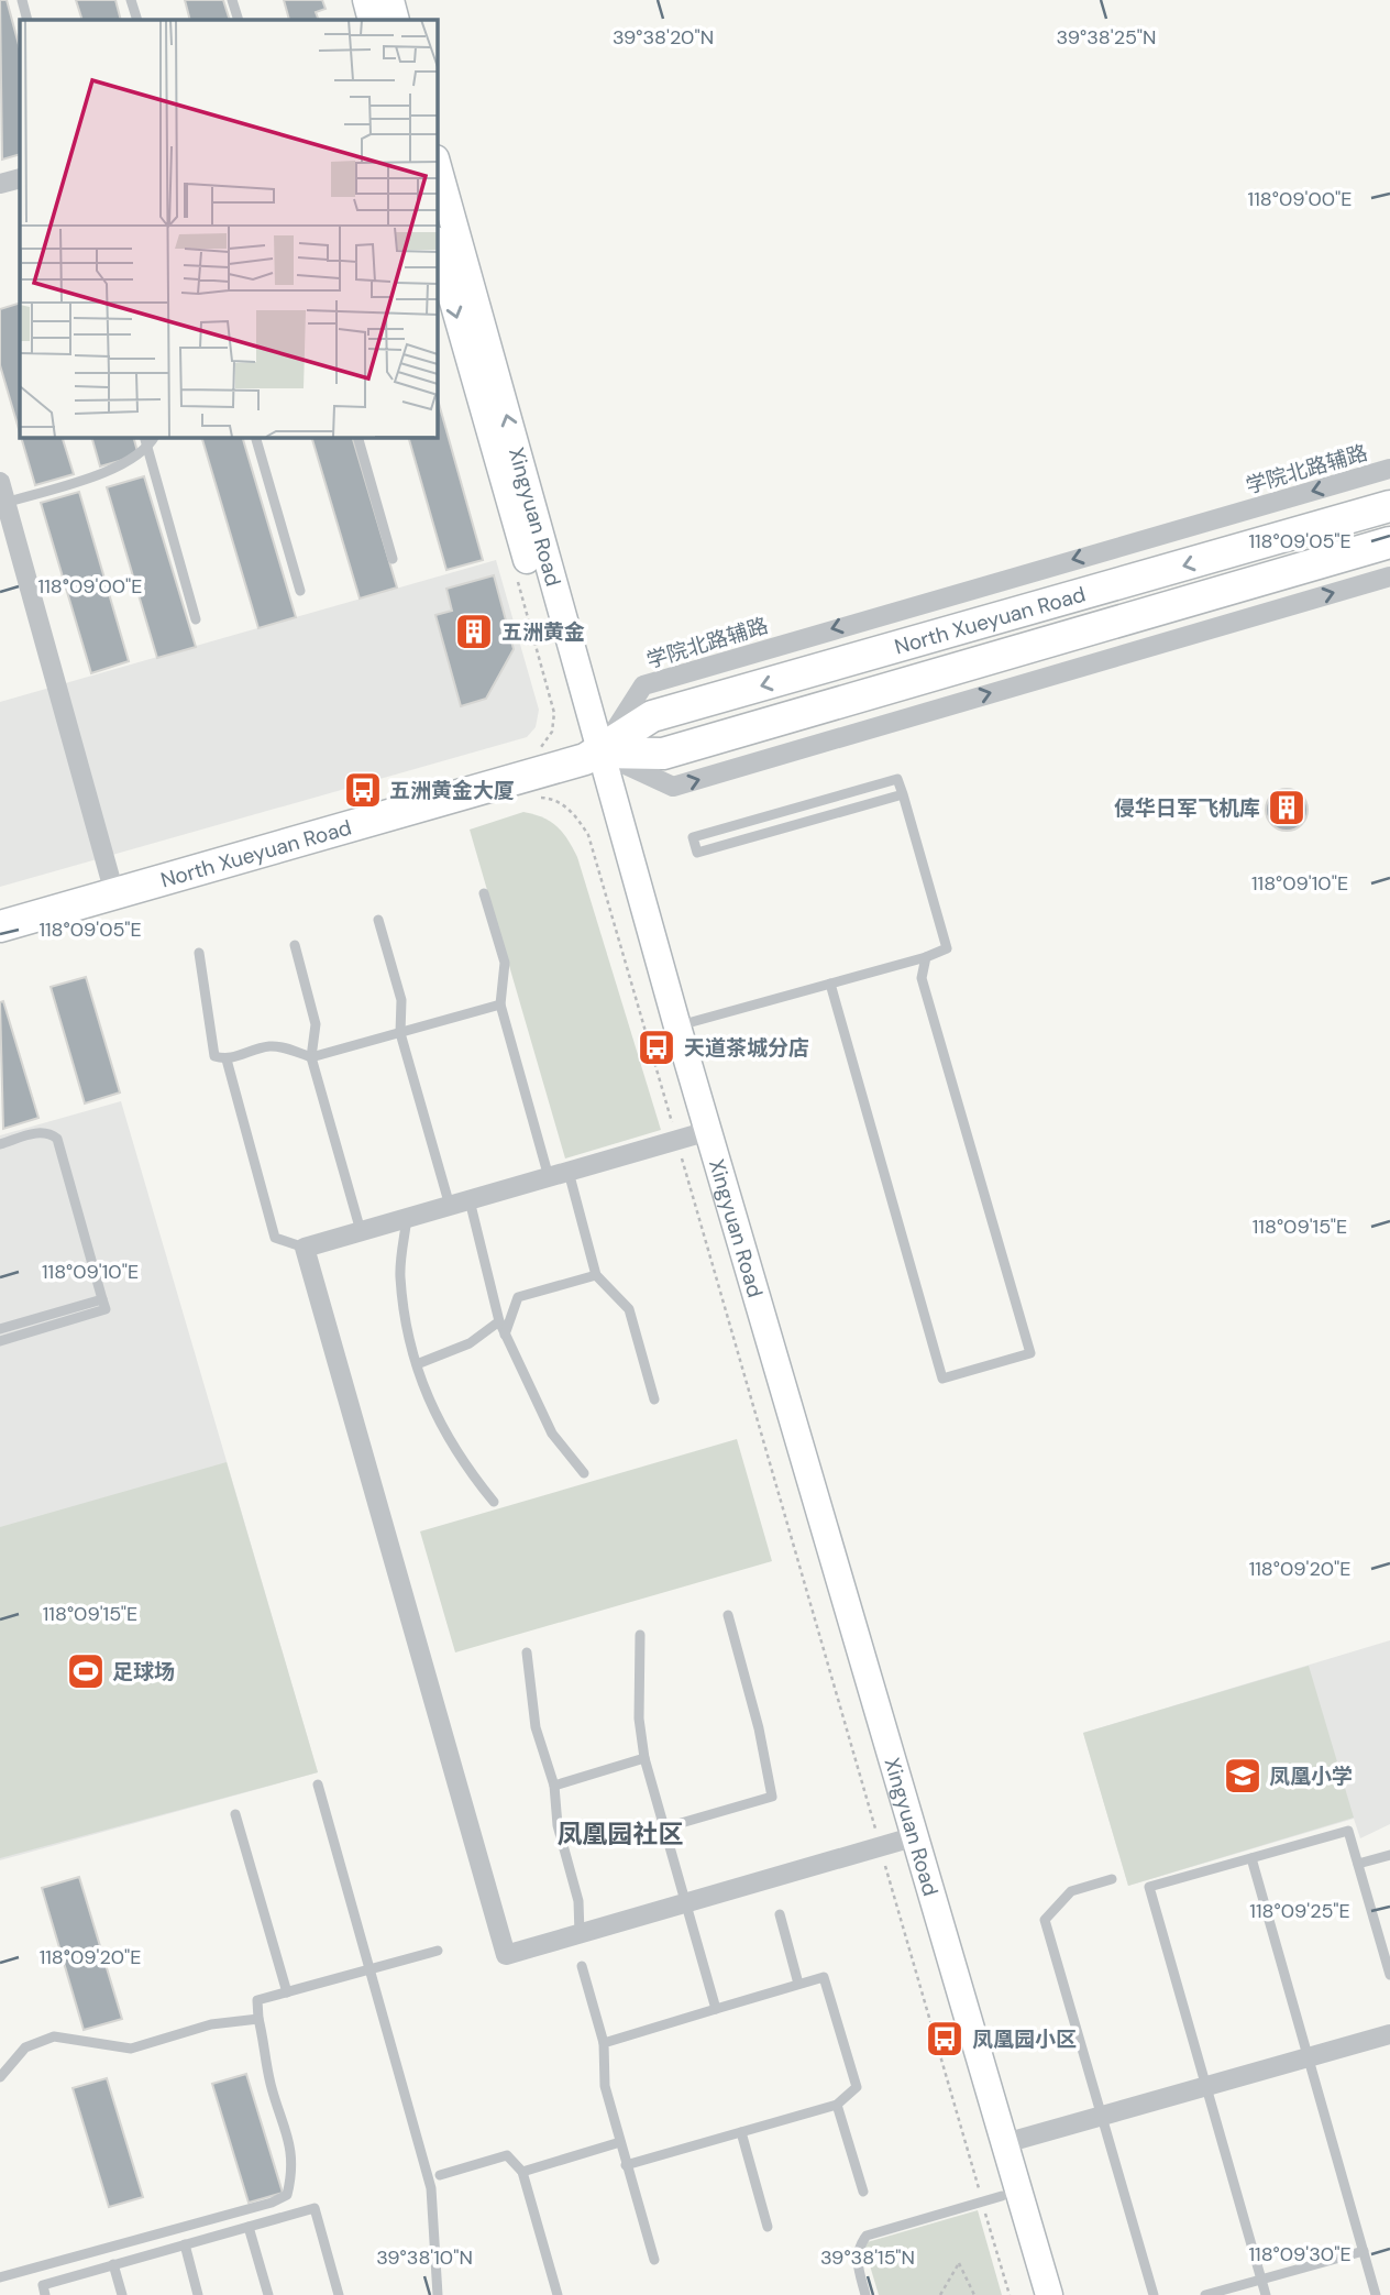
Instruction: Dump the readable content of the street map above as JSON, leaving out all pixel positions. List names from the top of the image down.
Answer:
{
  "streets": {
    "main road": ["Xingyuan Road", "North Xueyuan Road"],
    "street": ["学院北路辅路"]
  },
  "crossings": [
    ["学院北路辅路", "Xingyuan Road"],
    ["学院北路辅路", "North Xueyuan Road"],
    ["Xingyuan Road", "North Xueyuan Road"]
  ],
  "districts": ["凤凰园社区"],
  "places": {
    "building": ["五洲黄金", "侵华日军飞机库"],
    "bus stop": ["五洲黄金大厦", "天道茶城分店", "凤凰园小区"],
    "sports": ["足球场"],
    "school or university": ["凤凰小学"]
  },
  "coordinates": [
    "39°38'20\"N",
    "39°38'25\"N",
    "118°09'00\"E",
    "118°09'05\"E",
    "118°09'10\"E",
    "118°09'15\"E",
    "118°09'20\"E",
    "118°09'25\"E",
    "118°09'30\"E",
    "39°38'10\"N",
    "39°38'15\"N"
  ]
}
